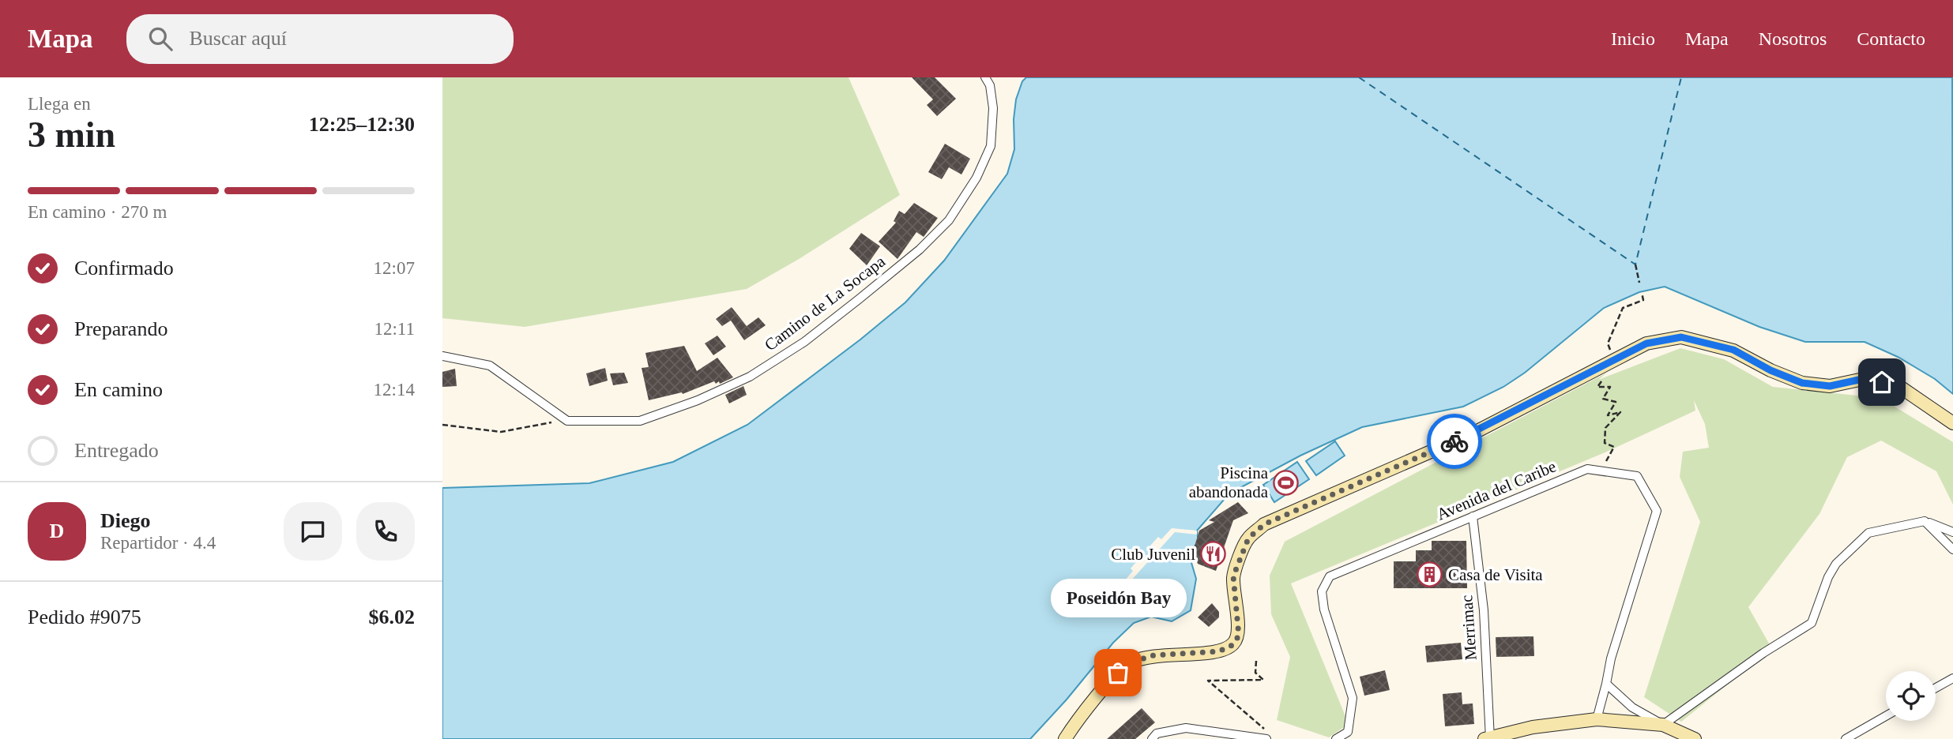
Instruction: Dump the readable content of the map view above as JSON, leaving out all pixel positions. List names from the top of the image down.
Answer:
{
  "streets": {
    "street": ["Camino de La Socapa", "Avenida del Caribe", "Merrimac"]
  },
  "crossings": [
    ["Avenida del Caribe", "Merrimac"]
  ],
  "places": {
    "sports": ["Piscina abandonada"],
    "restaurant": ["Club Juvenil"],
    "building": ["Casa de Visita"],
    "other": ["Poseidón Bay"]
  },
  "page": {
    "header": "Mapa",
    "search": "Buscar aquí",
    "nav": [
      "Inicio",
      "Mapa",
      "Nosotros",
      "Contacto"
    ],
    "heading": ["3 min", "Llega en", "12:25–12:30"],
    "panel": [
      "Diego",
      "Repartidor · 4.4",
      "Pedido #9075",
      "$6.02"
    ],
    "bar": "En camino · 270 m",
    "list": [
      ["Confirmado", "12:07"],
      ["Preparando", "12:11"],
      ["En camino", "12:14"],
      "Entregado"
    ],
    "round": "D",
    "bubble": "Poseidón Bay"
  }
}
